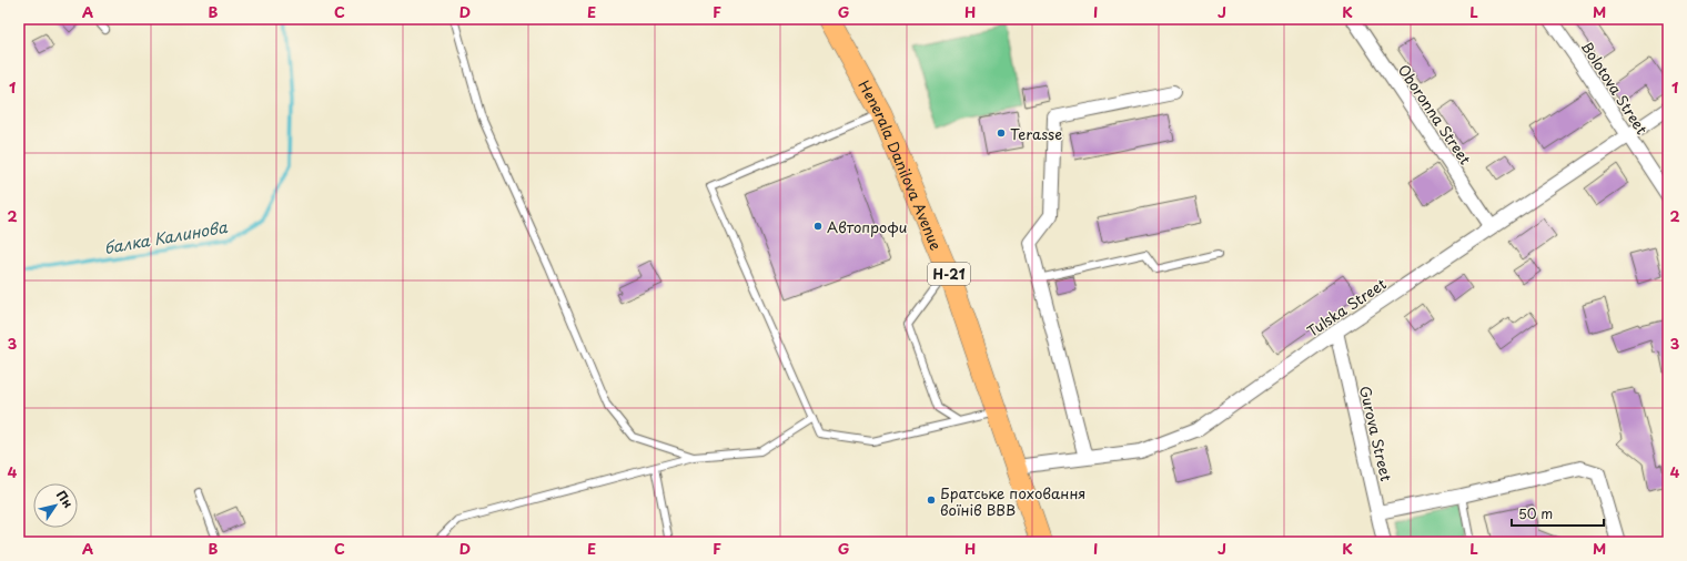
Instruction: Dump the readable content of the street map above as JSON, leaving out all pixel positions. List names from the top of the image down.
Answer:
{
  "streets": {
    "main road": ["Henerala Danilova Avenue", "Н-21"],
    "street": [
      "Bolotova Street",
      "Oboronna Street",
      "Tulska Street",
      "Gurova Street"
    ]
  },
  "crossings": [
    ["Bolotova Street", "Tulska Street"],
    ["Oboronna Street", "Tulska Street"],
    ["Henerala Danilova Avenue", "Tulska Street"],
    ["Tulska Street", "Gurova Street"]
  ],
  "water": ["балка Калинова"],
  "places": ["Terasse", "Автопрофи", "Братське поховання воїнів ВВВ"],
  "scale_bar": "50 m",
  "north": "top right",
  "grid": {
    "columns": [
      "A",
      "B",
      "C",
      "D",
      "E",
      "F",
      "G",
      "H",
      "I",
      "J",
      "K",
      "L",
      "M"
    ],
    "rows": [
      "1",
      "2",
      "3",
      "4"
    ]
  }
}
